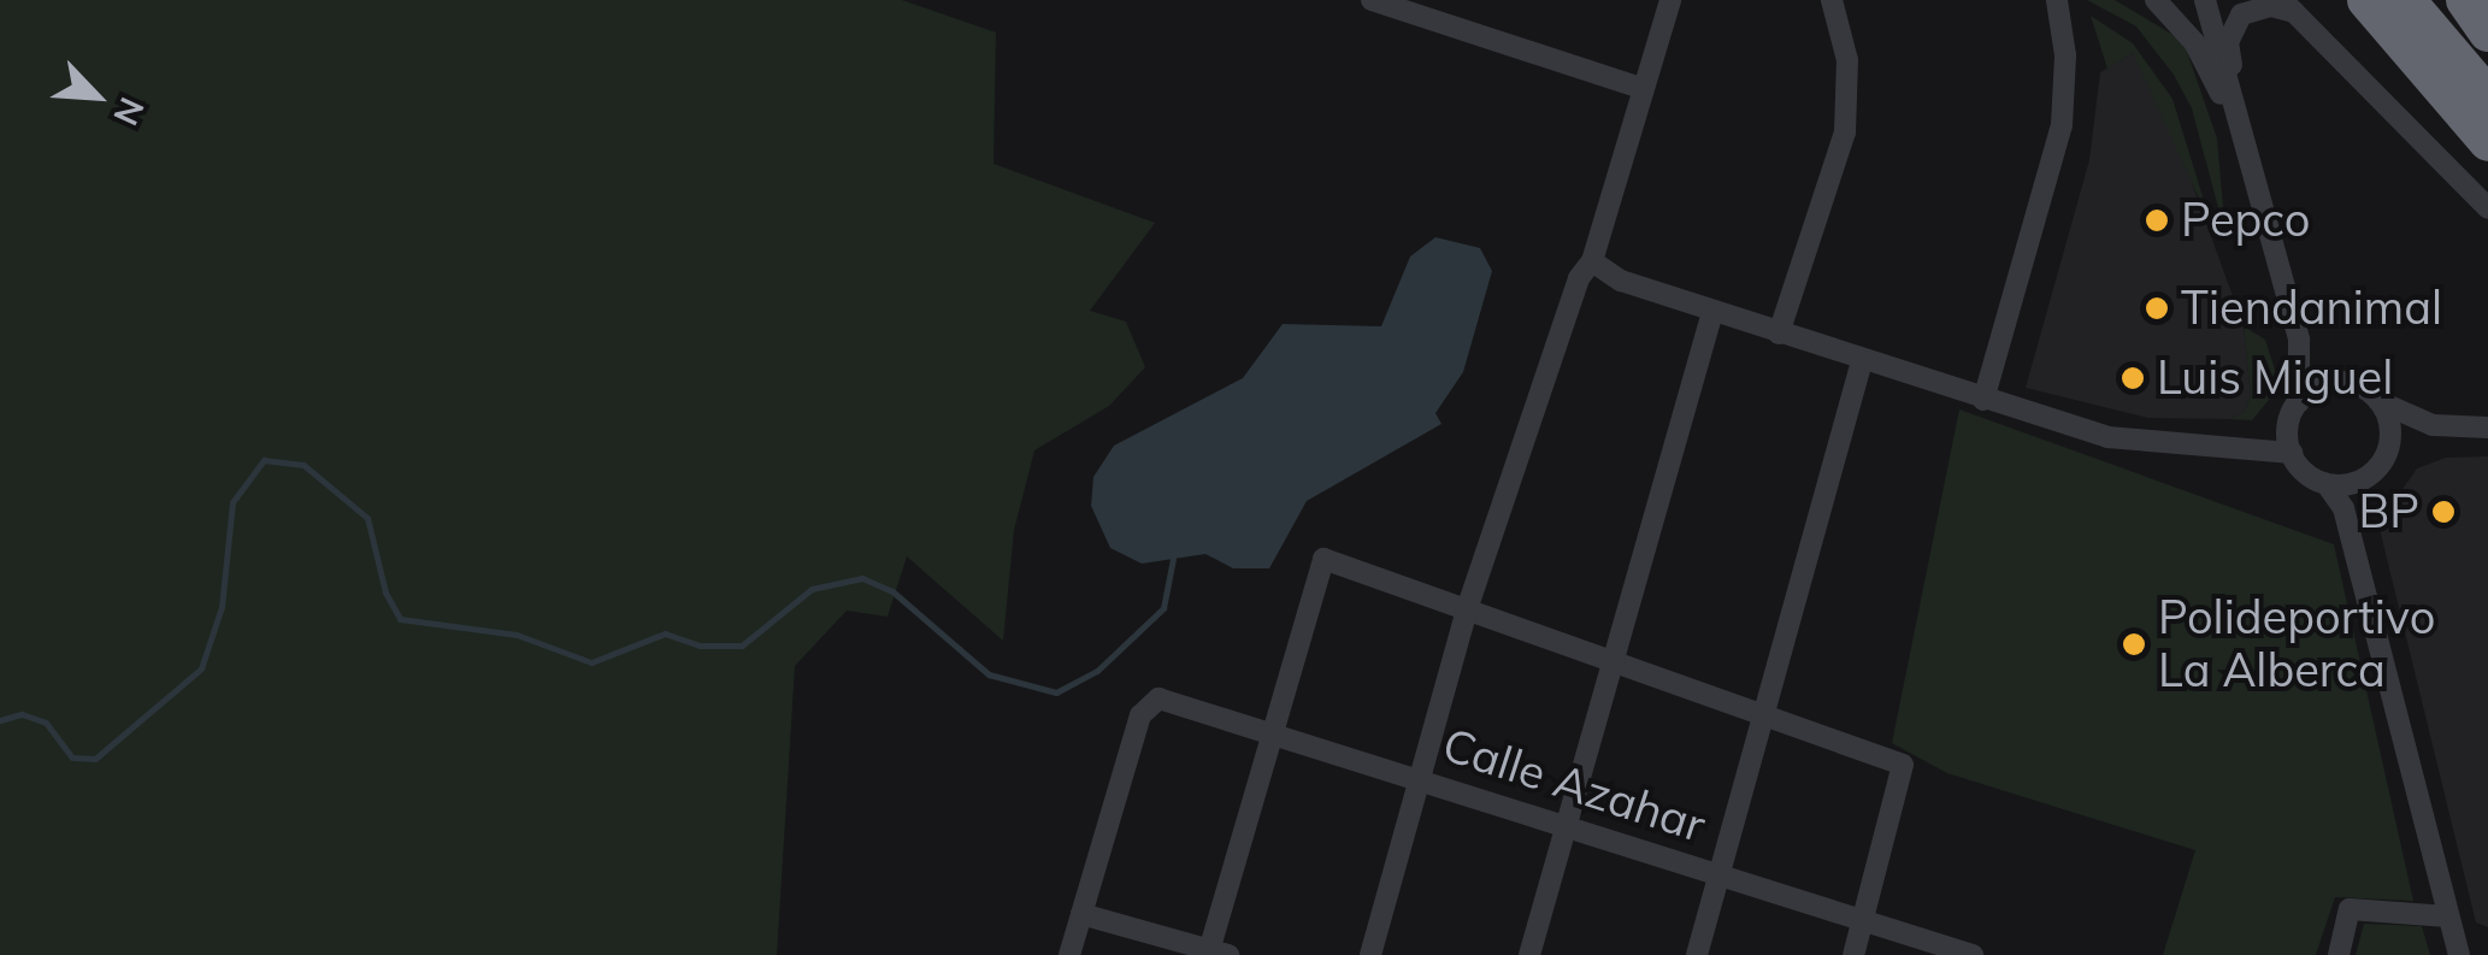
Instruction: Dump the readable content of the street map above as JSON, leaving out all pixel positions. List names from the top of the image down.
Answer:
{
  "streets": {
    "street": ["Calle Azahar"]
  },
  "places": [
    "Pepco",
    "Tiendanimal",
    "Luis Miguel",
    "BP",
    "Polideportivo La Alberca"
  ],
  "north": "bottom right"
}
